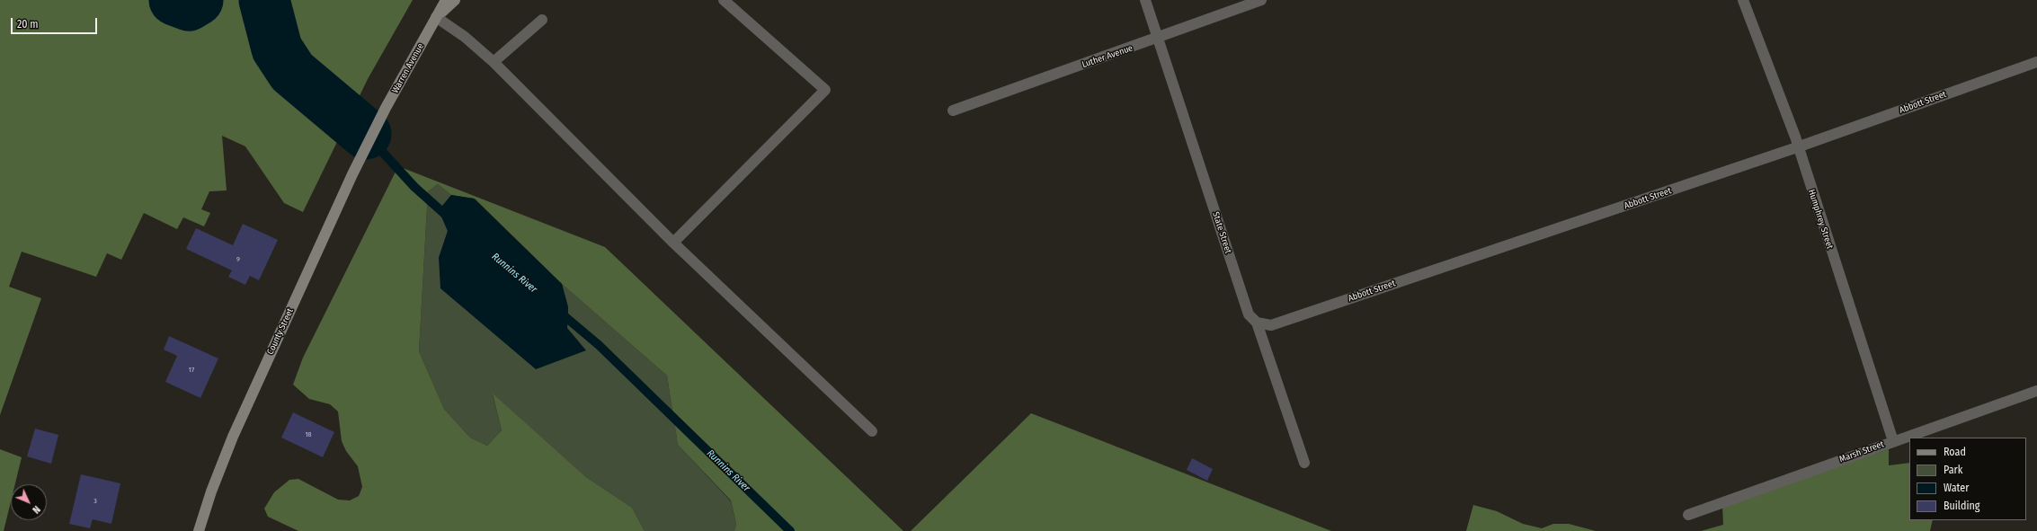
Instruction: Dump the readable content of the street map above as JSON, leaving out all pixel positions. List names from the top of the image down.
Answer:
{
  "streets": {
    "main road": ["Warren Avenue", "County Street"],
    "street": [
      "Luther Avenue",
      "Abbott Street",
      "Humphrey Street",
      "State Street",
      "Marsh Street"
    ]
  },
  "crossings": [
    ["Luther Avenue", "State Street"],
    ["Warren Avenue", "County Street"],
    ["Abbott Street", "Humphrey Street"],
    ["Abbott Street", "State Street"],
    ["Humphrey Street", "Marsh Street"]
  ],
  "water": ["Runnins River"],
  "house_numbers": [
    "9",
    "17",
    "18",
    "3"
  ],
  "legend": [
    "Road",
    "Park",
    "Water",
    "Building"
  ],
  "scale_bar": "20 m",
  "north": "bottom right"
}
